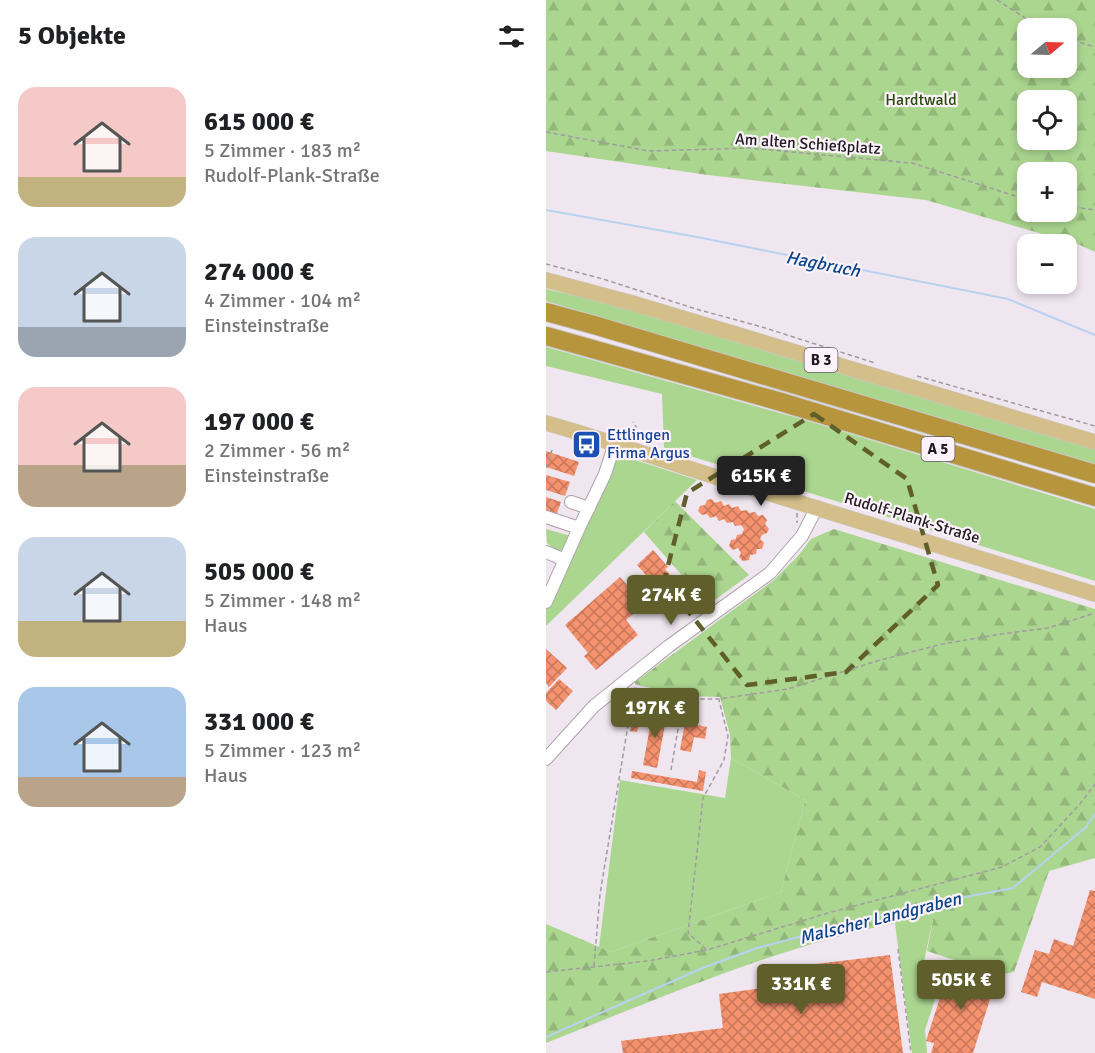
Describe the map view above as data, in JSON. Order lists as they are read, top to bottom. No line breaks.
{"streets":{"highway":["A 5"],"main road":["B 3","Rudolf-Plank-Straße"],"path":["Am alten Schießplatz"]},"water":["Hagbruch","Malscher Landgraben"],"parks":["Hardtwald"],"places":{"bus stop":["Ettlingen Firma Argus"]},"north":"right","page":{"heading":"5 Objekte","map_buttons":["+","−"],"list":[{"name":"615 000 €","note":"5 Zimmer · 183 m² · Rudolf-Plank-Straße"},{"name":"274 000 €","note":"4 Zimmer · 104 m² · Einsteinstraße"},{"name":"197 000 €","note":"2 Zimmer · 56 m² · Einsteinstraße"},{"name":"505 000 €","note":"5 Zimmer · 148 m² · Haus"},{"name":"331 000 €","note":"5 Zimmer · 123 m² · Haus"}],"price":["615K €","274K €","197K €","505K €","331K €"]}}
